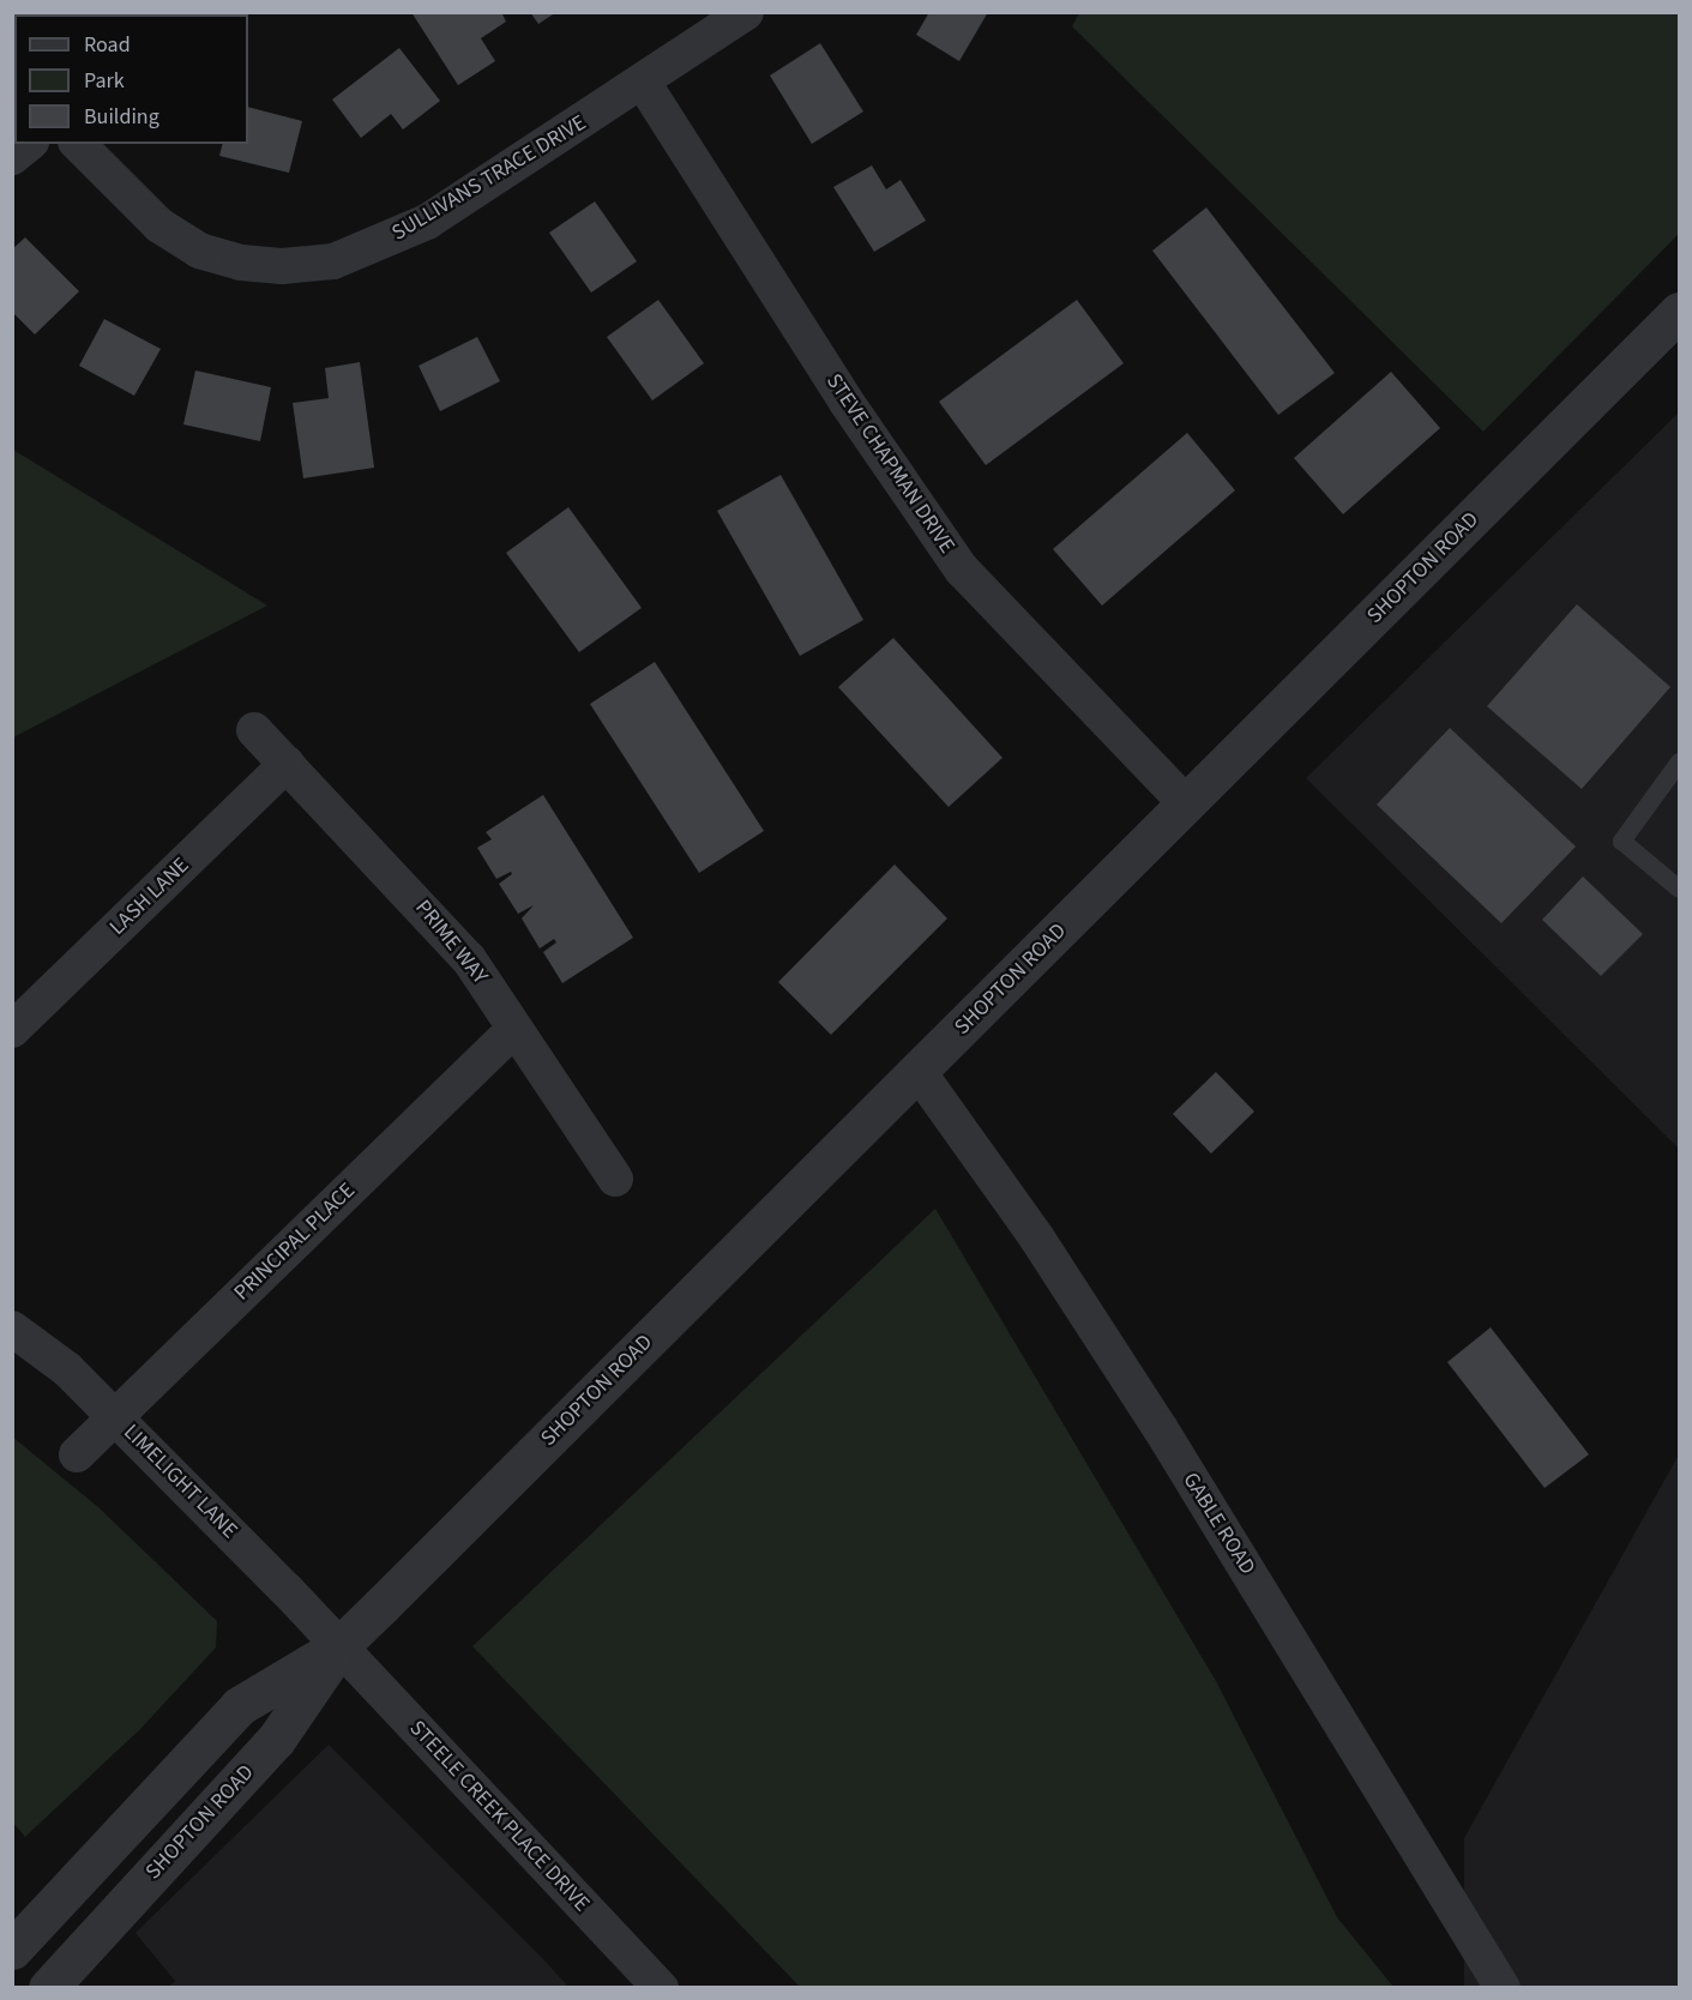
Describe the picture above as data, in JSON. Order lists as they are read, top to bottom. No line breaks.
{"streets":{"street":["SULLIVANS TRACE DRIVE","STEVE CHAPMAN DRIVE","SHOPTON ROAD","LASH LANE","PRIME WAY","PRINCIPAL PLACE","LIMELIGHT LANE","GABLE ROAD","STEELE CREEK PLACE DRIVE"]},"crossings":[["SULLIVANS TRACE DRIVE","STEVE CHAPMAN DRIVE"],["STEVE CHAPMAN DRIVE","SHOPTON ROAD"],["SHOPTON ROAD","LIMELIGHT LANE"],["SHOPTON ROAD","GABLE ROAD"],["SHOPTON ROAD","STEELE CREEK PLACE DRIVE"],["LASH LANE","PRIME WAY"],["PRIME WAY","PRINCIPAL PLACE"],["PRINCIPAL PLACE","LIMELIGHT LANE"],["LIMELIGHT LANE","STEELE CREEK PLACE DRIVE"]],"legend":["Road","Park","Building"]}
